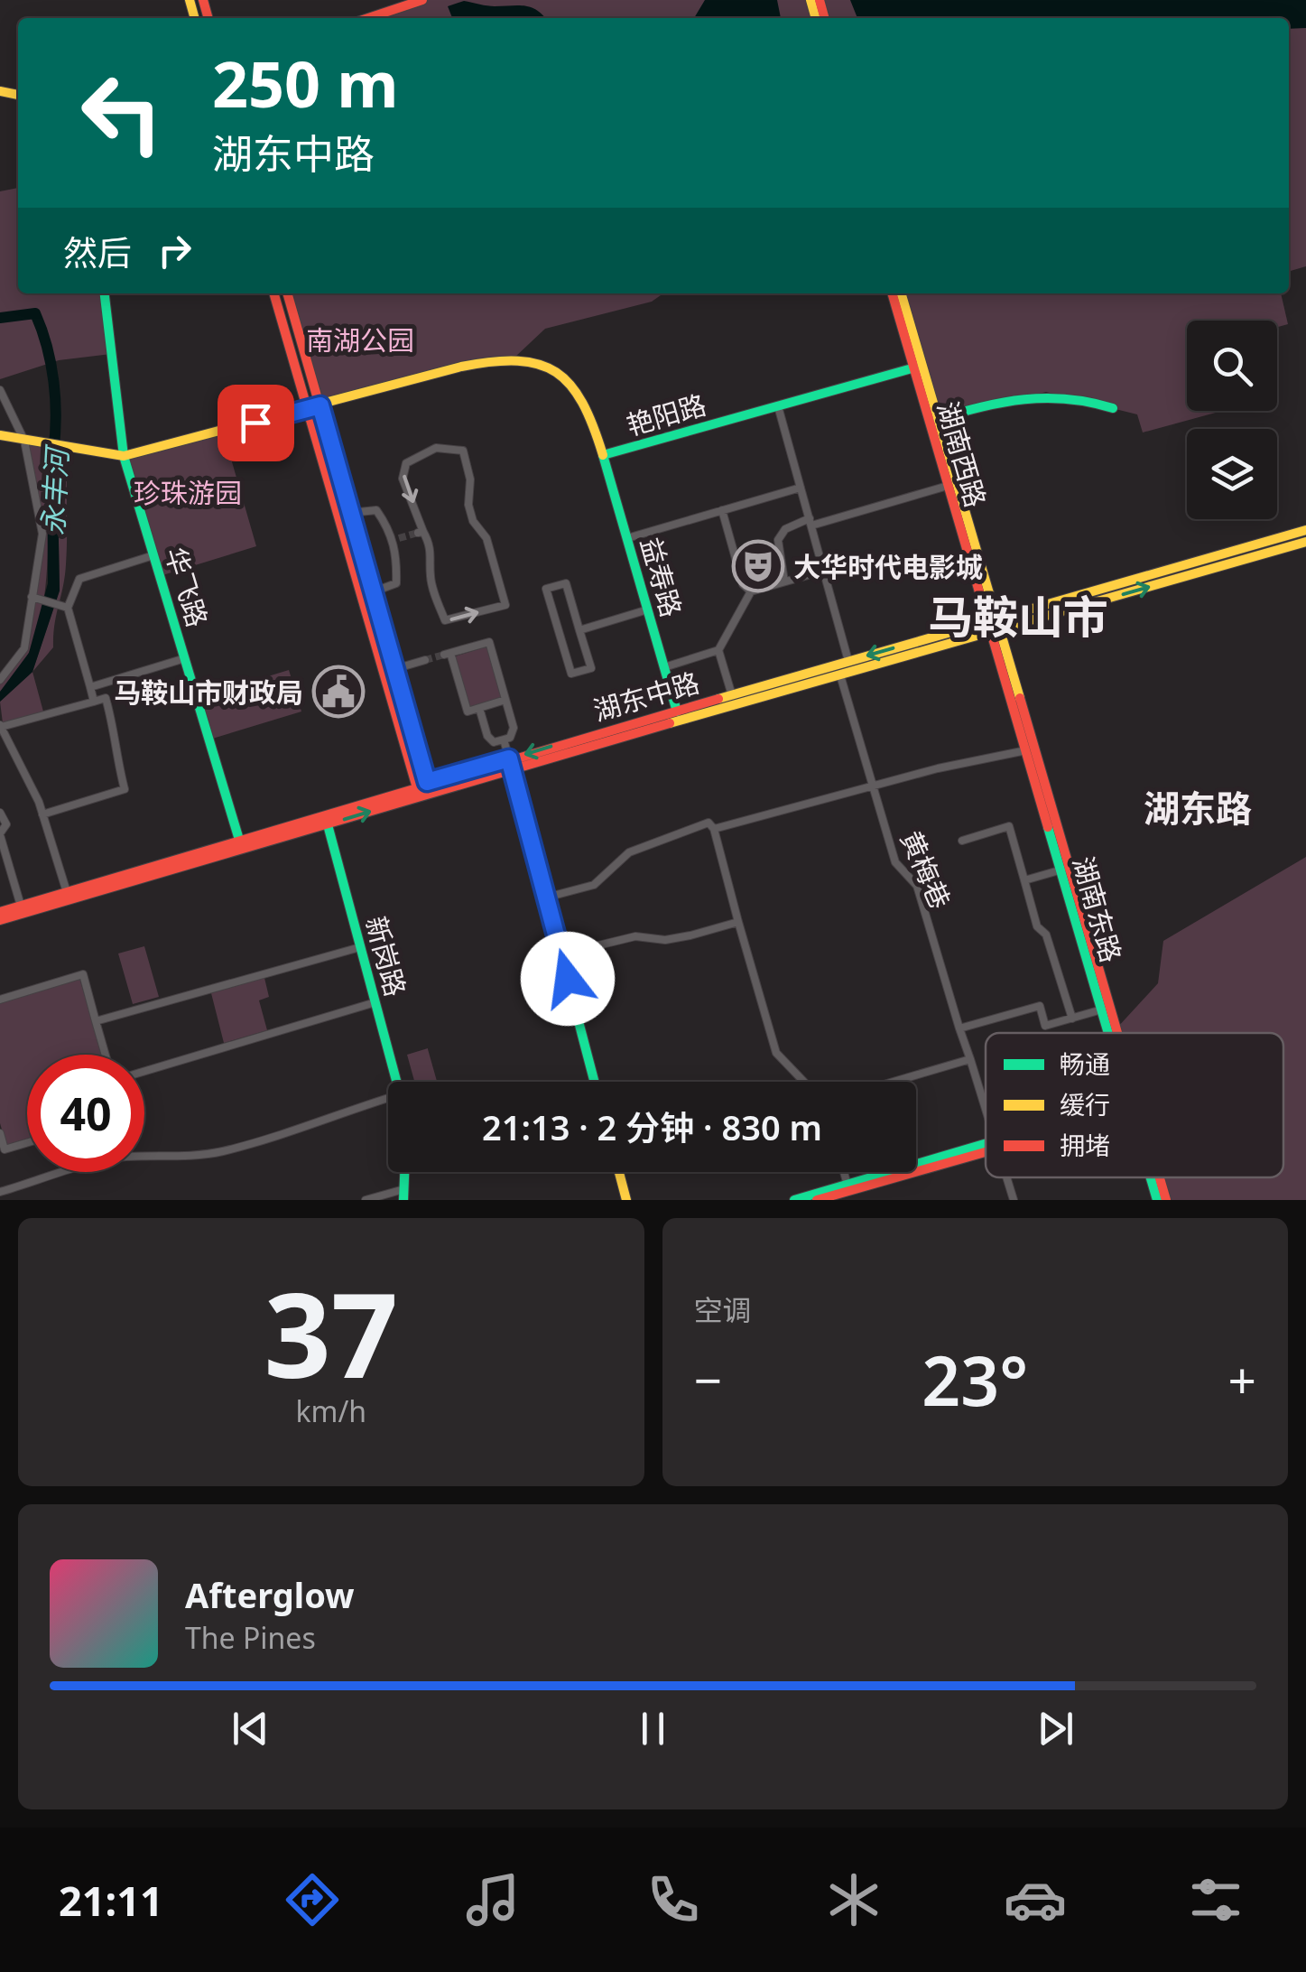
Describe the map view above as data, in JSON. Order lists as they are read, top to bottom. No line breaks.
{"streets":{"main road":["艳阳路","湖南西路","益寿路","华飞路","湖东中路","湖南东路","新岗路"],"street":["黄梅巷"]},"crossings":[["艳阳路","湖南西路"],["艳阳路","益寿路"],["艳阳路","华飞路"],["湖南西路","湖东中路"],["益寿路","湖东中路"],["华飞路","湖东中路"],["湖东中路","黄梅巷"],["湖东中路","湖南东路"],["湖东中路","新岗路"]],"districts":["马鞍山市","湖东路"],"water":["永丰河"],"parks":["南湖公园","珍珠游园"],"places":{"theatre":["大华时代电影城"],"public building":["马鞍山市财政局"]},"legend":["畅通","缓行","拥堵"],"page":{"turn":["250 m","湖东中路"],"then":"然后","limit":"40","trip":"21:13 · 2 分钟 · 830 m","tile":[["37","km/h"],"空调"],"heat":["−","23°","+"],"song":["Afterglow","The Pines"],"tabs":"21:11"}}
